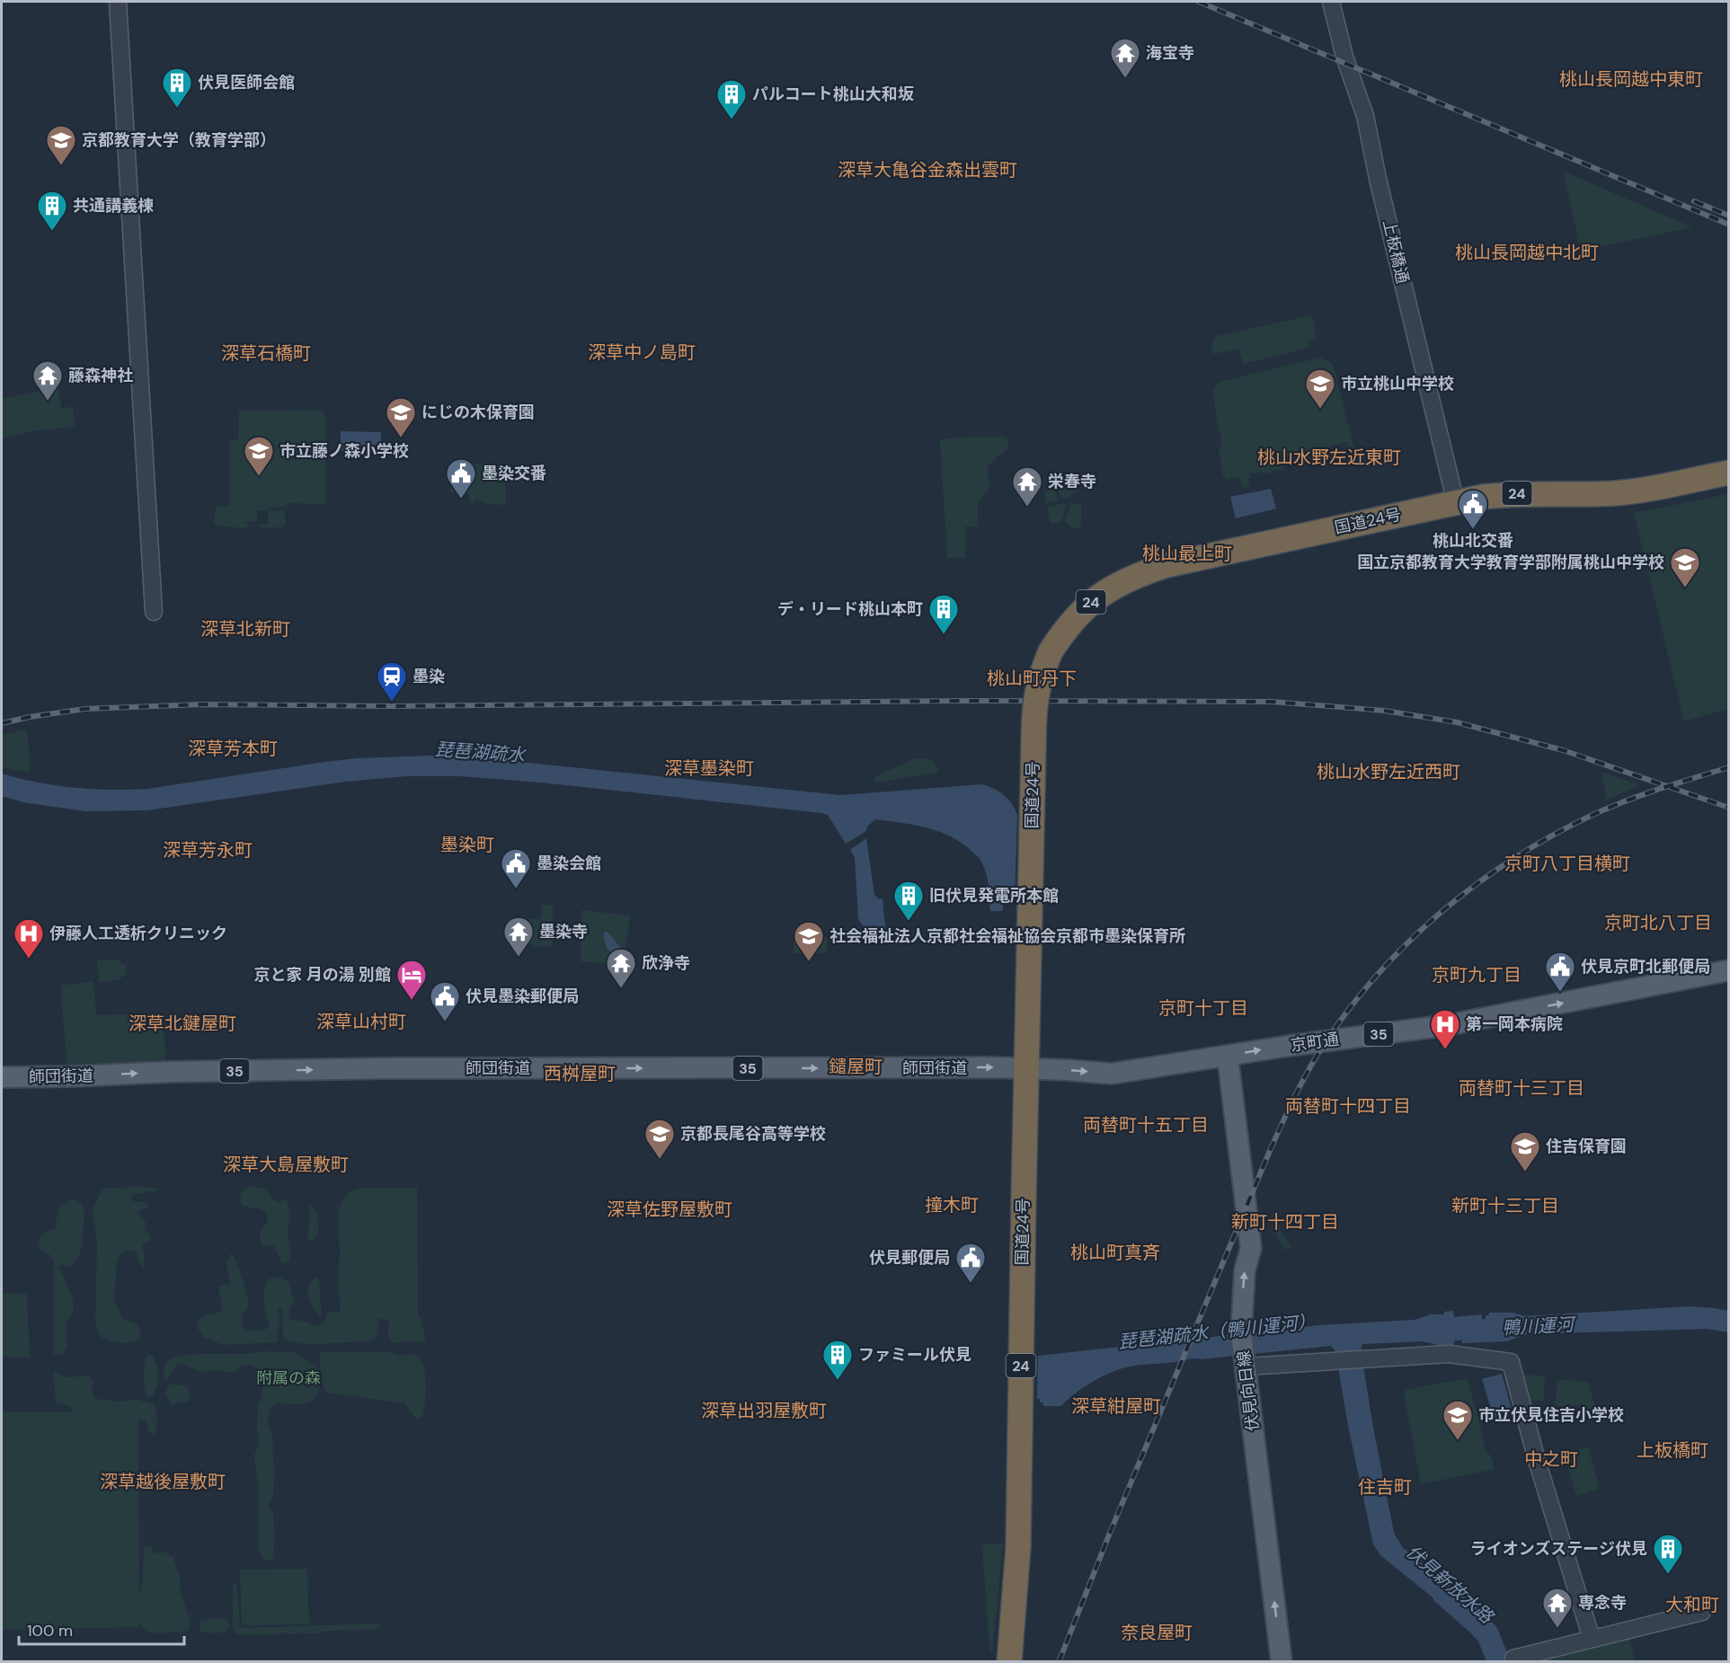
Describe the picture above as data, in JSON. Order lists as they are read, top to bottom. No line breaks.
{"streets":{"highway":["24","国道24号"],"main road":["35","京町通","師団街道","伏見向日線"],"street":["上板橋通"]},"crossings":[["上板橋通","国道24号"],["国道24号","京町通"],["国道24号","師団街道"],["京町通","師団街道"],["京町通","伏見向日線"]],"one_way":["京町通","師団街道","伏見向日線"],"districts":["桃山長岡越中東町","深草大亀谷金森出雲町","桃山長岡越中北町","深草中ノ島町","深草石橋町","桃山水野左近東町","桃山最上町","深草北新町","桃山町丹下","深草芳本町","深草墨染町","桃山水野左近西町","墨染町","深草芳永町","京町八丁目横町","京町北八丁目","京町九丁目","京町十丁目","深草山村町","深草北鍵屋町","鑓屋町","西桝屋町","両替町十三丁目","両替町十四丁目","両替町十五丁目","深草大島屋敷町","撞木町","新町十三丁目","深草佐野屋敷町","新町十四丁目","桃山町真斉","深草紺屋町","深草出羽屋敷町","上板橋町","中之町","深草越後屋敷町","住吉町","大和町","奈良屋町"],"water":["琵琶湖疏水","鴨川運河","琵琶湖疏水（鴨川運河）","伏見新放水路"],"parks":["附属の森"],"places":{"temple":["海宝寺","藤森神社","栄春寺","墨染寺","欣浄寺","専念寺"],"building":["伏見医師会館","パルコート桃山大和坂","共通講義棟","デ・リード桃山本町","旧伏見発電所本館","ファミール伏見","ライオンズステージ伏見"],"school or university":["京都教育大学（教育学部）","市立桃山中学校","にじの木保育園","市立藤ノ森小学校","国立京都教育大学教育学部附属桃山中学校","社会福祉法人京都社会福祉協会京都市墨染保育所","京都長尾谷高等学校","住吉保育園","市立伏見住吉小学校"],"public building":["墨染交番","桃山北交番","墨染会館","伏見京町北郵便局","伏見墨染郵便局","伏見郵便局"],"station":["墨染"],"hospital":["伊藤人工透析クリニック","第一岡本病院"],"hotel":["京と家 月の湯 別館"]},"scale_bar":"100 m"}
